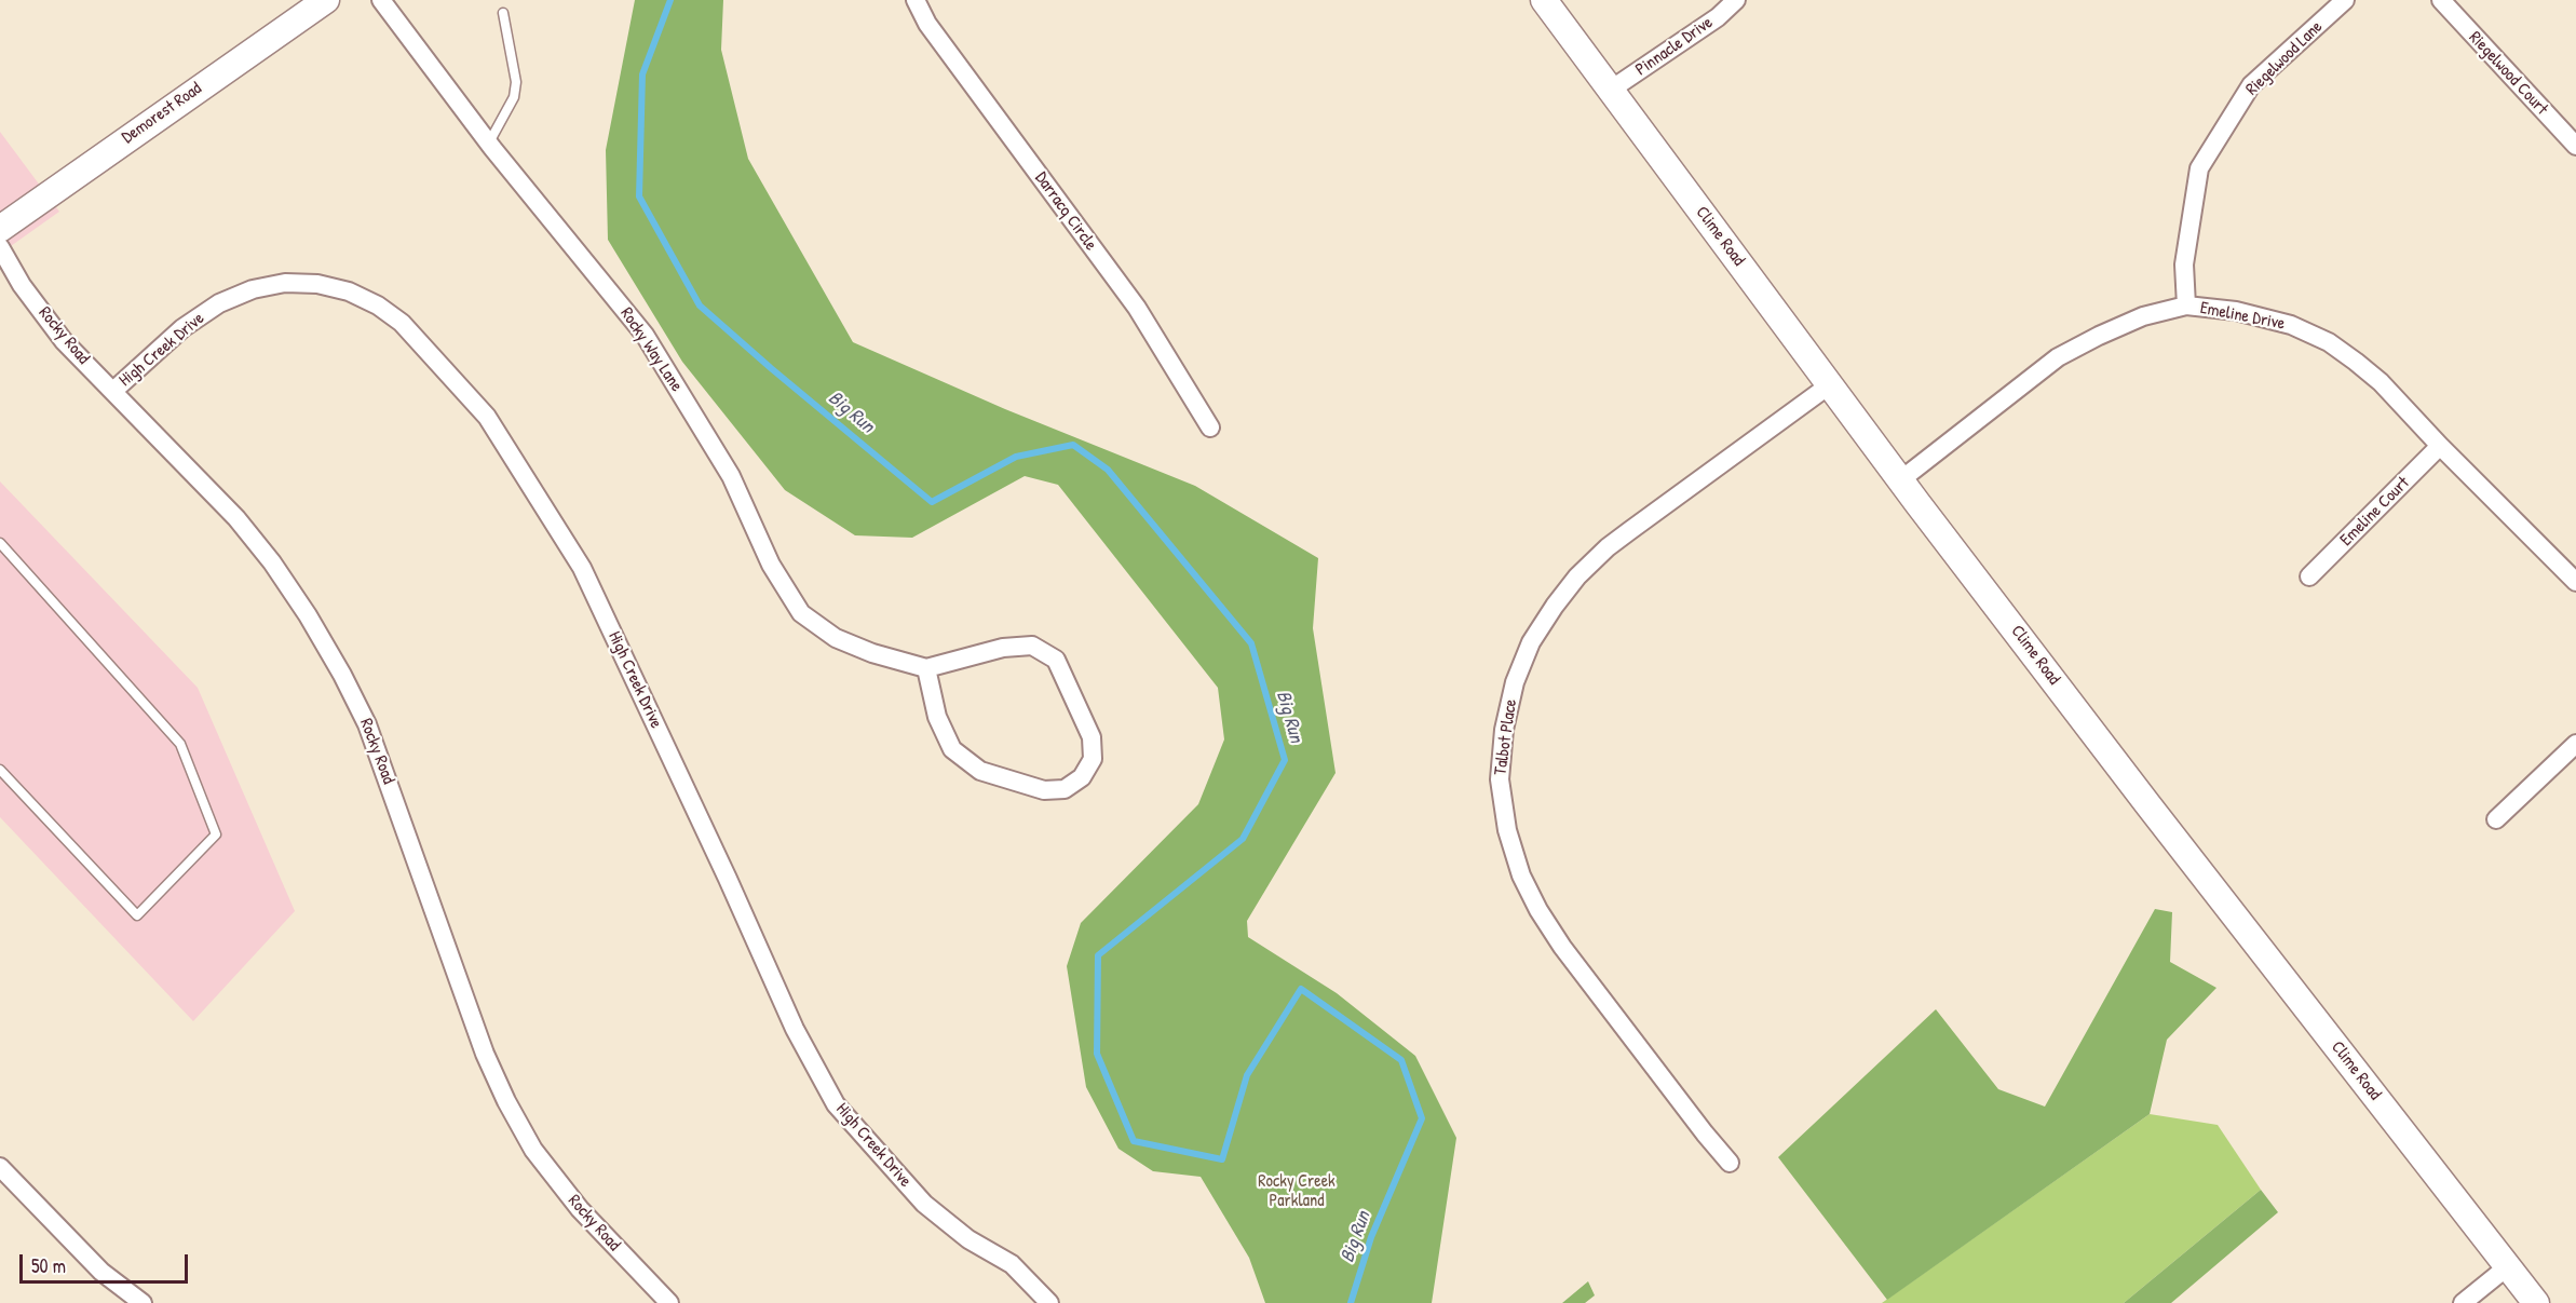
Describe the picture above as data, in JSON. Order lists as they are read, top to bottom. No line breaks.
{"streets":{"main road":["Demorest Road","Clime Road"],"street":["Pinnacle Drive","Riegelwood Lane","Riegelwood Court","Darracq Circle","Emeline Drive","Rocky Road","High Creek Drive","Rocky Way Lane","Emeline Court","Talbot Place"]},"crossings":[["Pinnacle Drive","Clime Road"],["Riegelwood Lane","Emeline Drive"],["Demorest Road","Rocky Road"],["Clime Road","Emeline Drive"],["Clime Road","Talbot Place"],["Emeline Drive","Emeline Court"],["Rocky Road","High Creek Drive"]],"water":["Big Run"],"parks":["Rocky Creek Parkland"],"scale_bar":"50 m"}
